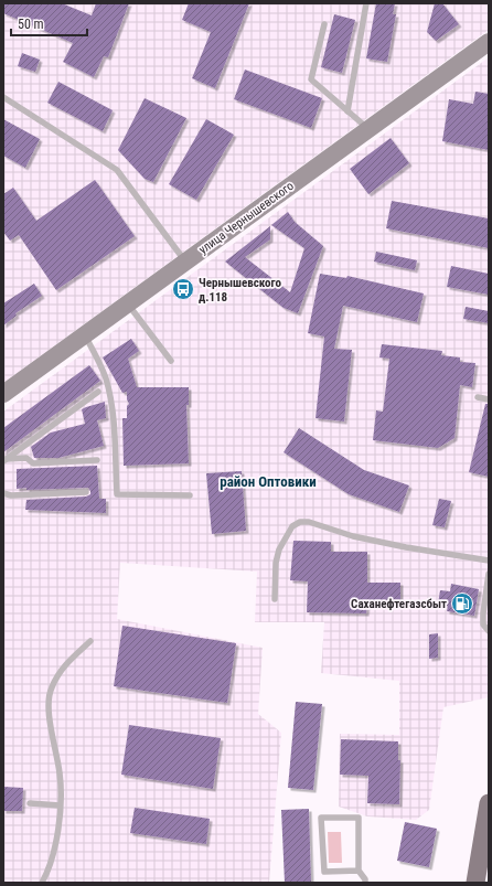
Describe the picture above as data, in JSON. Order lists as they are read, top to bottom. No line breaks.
{"streets":{"main road":["улица Чернышевского"]},"districts":["район Оптовики"],"places":{"bus stop":["Чернышевского д.118"],"fuel station":["Саханефтегазсбыт"]},"scale_bar":"50 m"}
